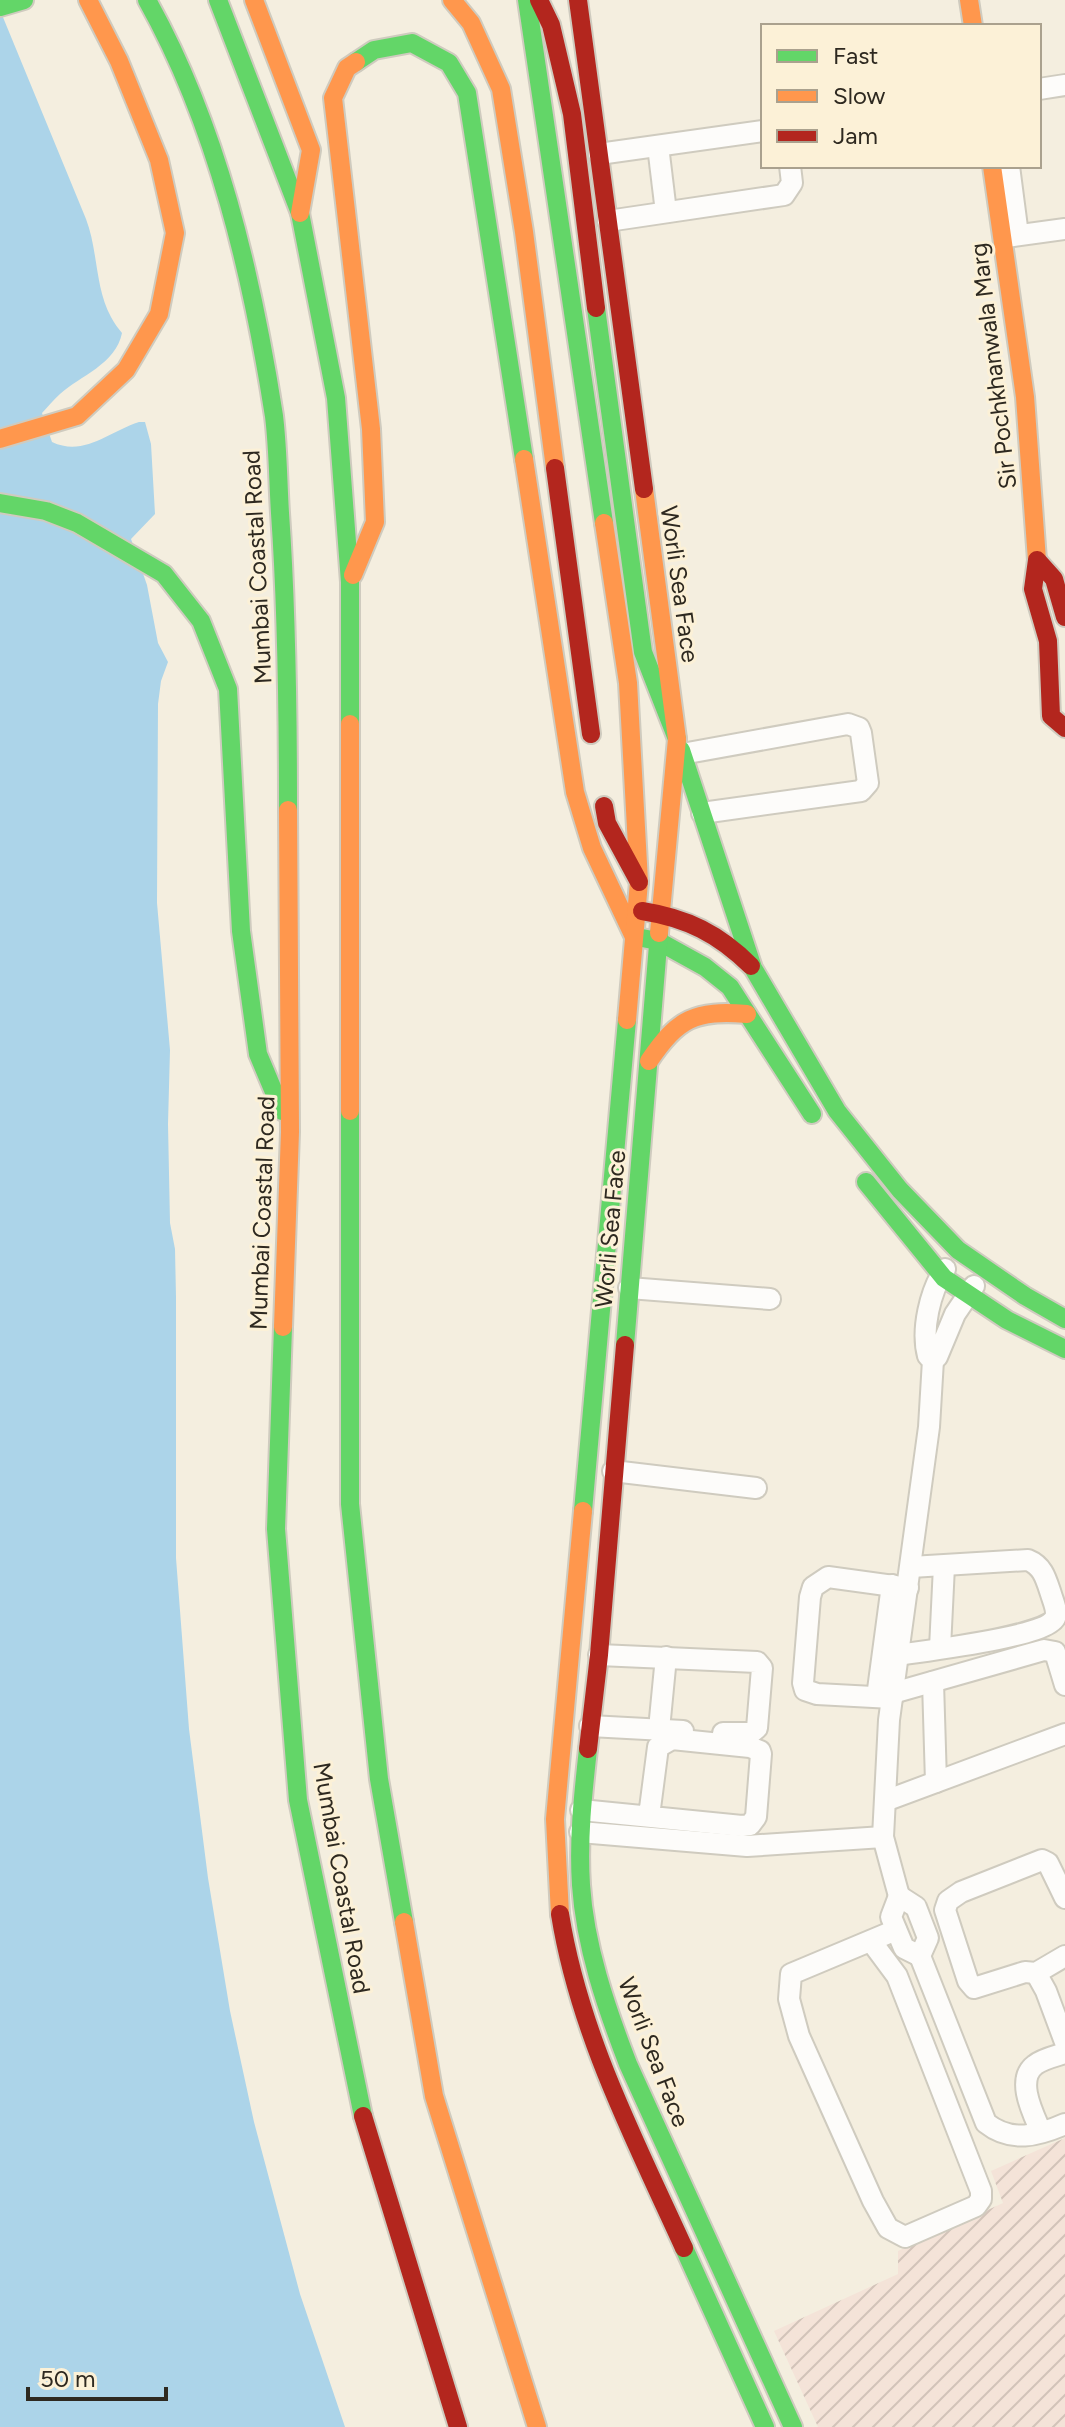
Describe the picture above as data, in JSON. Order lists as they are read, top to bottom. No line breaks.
{"streets":{"main road":["Sir Pochkhanwala Marg","Mumbai Coastal Road","Worli Sea Face"]},"legend":["Fast","Slow","Jam"],"scale_bar":"50 m"}
